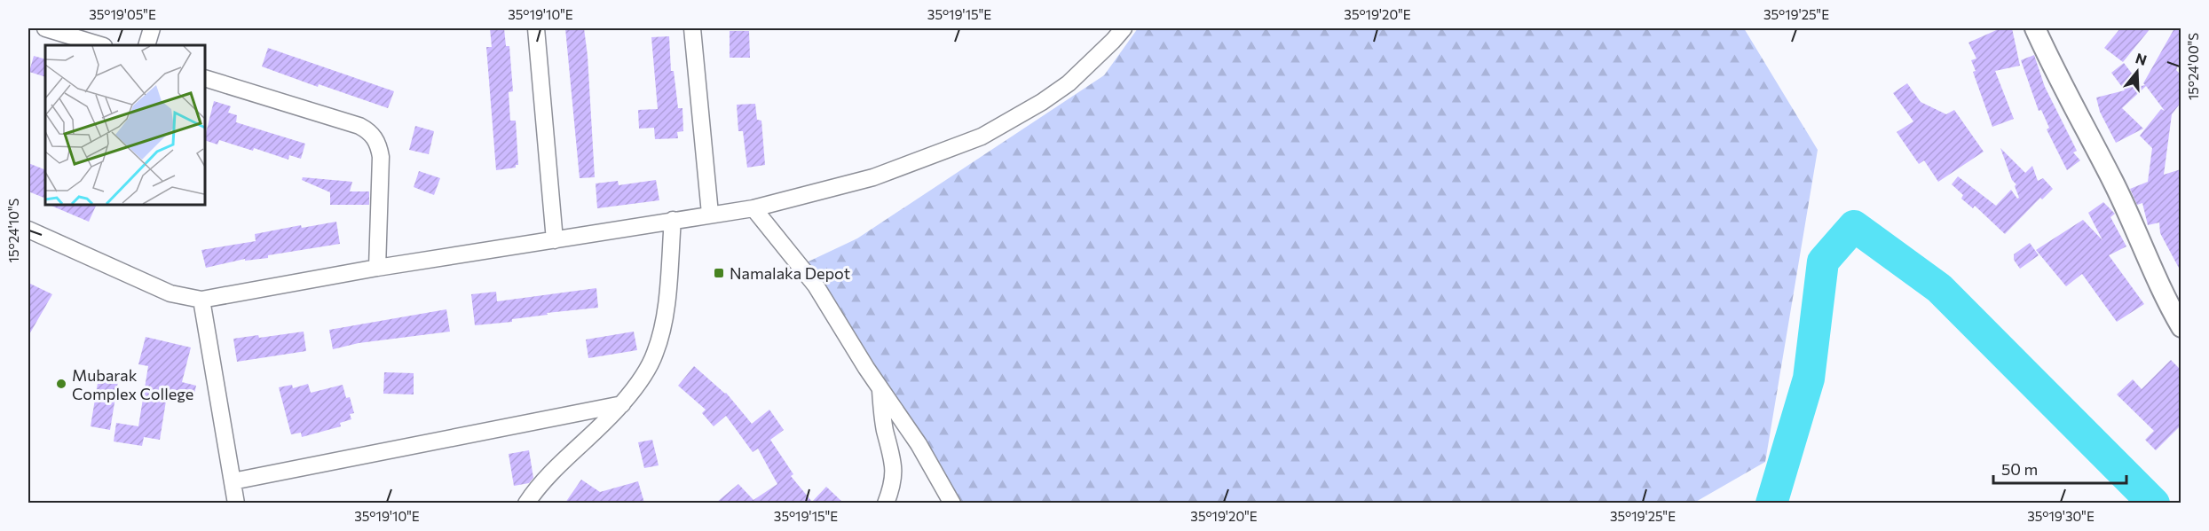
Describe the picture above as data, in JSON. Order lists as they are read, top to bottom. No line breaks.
{"places":{"transit":["Namalaka Depot"],"other":["Mubarak Complex College"]},"scale_bar":"50 m","north":"top","coordinates":["35°19'05\"E","35°19'10\"E","35°19'15\"E","35°19'20\"E","35°19'25\"E","15°24'00\"S","15°24'10\"S","35°19'30\"E"]}
